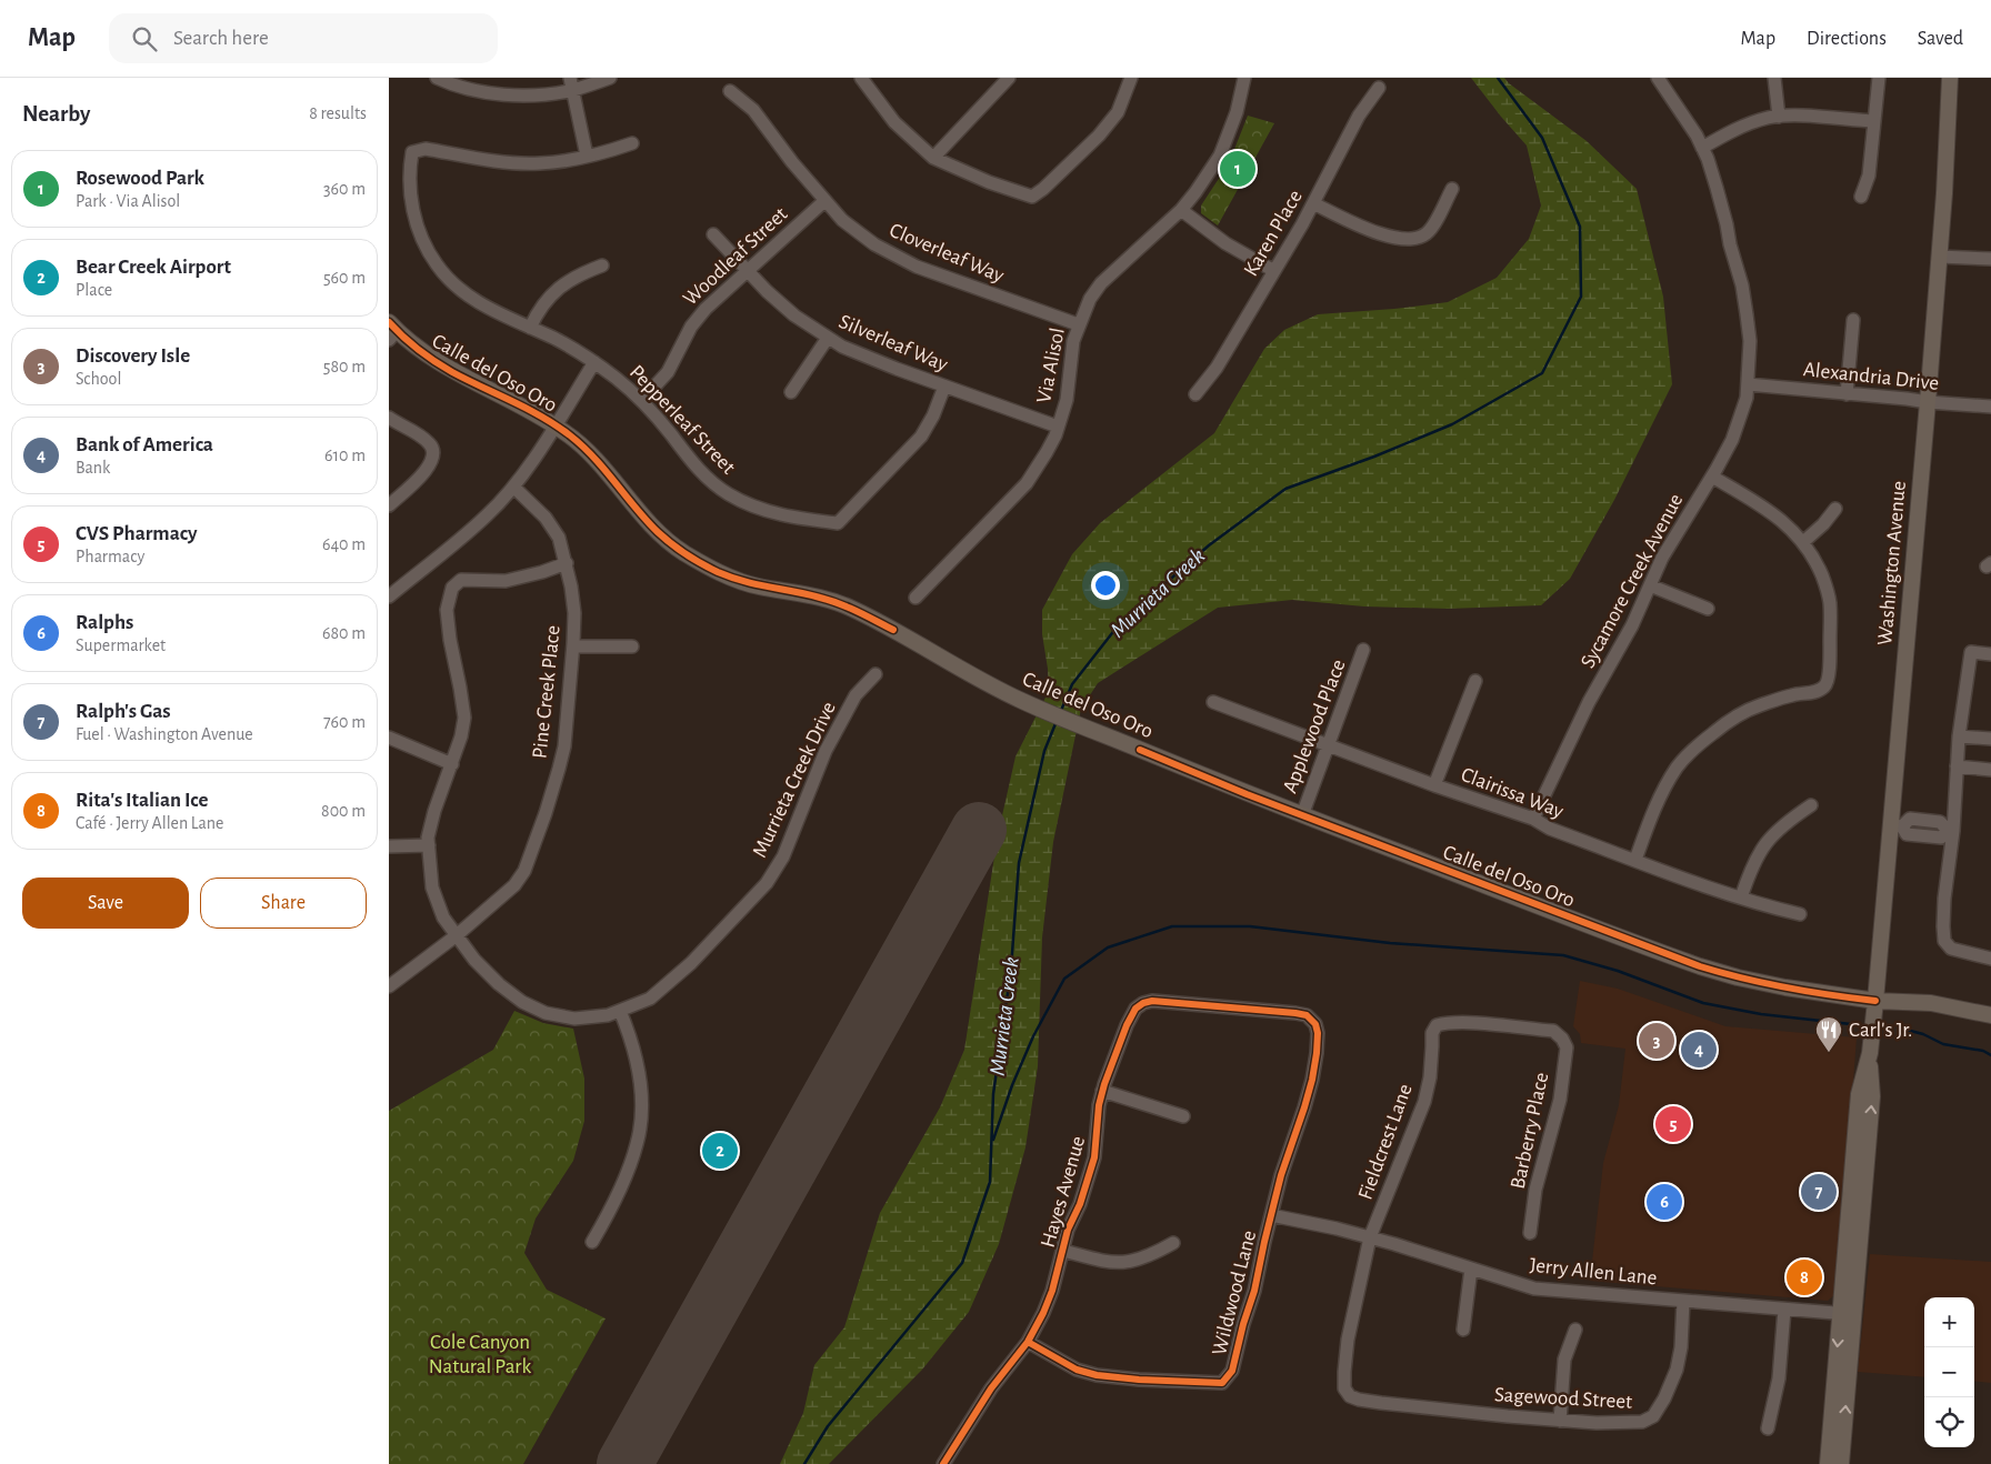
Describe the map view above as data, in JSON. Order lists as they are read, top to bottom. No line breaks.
{"streets":{"main road":["Calle del Oso Oro","Washington Avenue"],"street":["Karen Place","Cloverleaf Way","Woodleaf Street","Silverleaf Way","Via Alisol","Alexandria Drive","Pepperleaf Street","Sycamore Creek Avenue","Pine Creek Place","Applewood Place","Murrieta Creek Drive","Clairissa Way","Barberry Place","Fieldcrest Lane","Hayes Avenue","Jerry Allen Lane","Wildwood Lane","Sagewood Street"]},"crossings":[["Cloverleaf Way","Woodleaf Street"],["Cloverleaf Way","Via Alisol"],["Woodleaf Street","Silverleaf Way"],["Woodleaf Street","Pepperleaf Street"],["Silverleaf Way","Via Alisol"],["Silverleaf Way","Pepperleaf Street"],["Calle del Oso Oro","Washington Avenue"],["Calle del Oso Oro","Applewood Place"],["Alexandria Drive","Washington Avenue"],["Alexandria Drive","Sycamore Creek Avenue"],["Washington Avenue","Jerry Allen Lane"],["Sycamore Creek Avenue","Clairissa Way"],["Pine Creek Place","Murrieta Creek Drive"],["Applewood Place","Clairissa Way"],["Barberry Place","Fieldcrest Lane"],["Fieldcrest Lane","Jerry Allen Lane"],["Fieldcrest Lane","Sagewood Street"],["Hayes Avenue","Wildwood Lane"],["Jerry Allen Lane","Wildwood Lane"],["Jerry Allen Lane","Sagewood Street"]],"water":["Murrieta Creek"],"parks":["Cole Canyon Natural Park"],"places":{"restaurant":["Carl's Jr."]},"page":{"header":"Map","search":"Search here","nav":["Map","Directions","Saved"],"heading":["Nearby","8 results"],"pins":["1","3","4","5","2","7","6","8"],"list":[{"mark":"1","name":"Rosewood Park","note":"Park · Via Alisol","value":"360 m"},{"mark":"2","name":"Bear Creek Airport","note":"Place","value":"560 m"},{"mark":"3","name":"Discovery Isle","note":"School","value":"580 m"},{"mark":"4","name":"Bank of America","note":"Bank","value":"610 m"},{"mark":"5","name":"CVS Pharmacy","note":"Pharmacy","value":"640 m"},{"mark":"6","name":"Ralphs","note":"Supermarket","value":"680 m"},{"mark":"7","name":"Ralph's Gas","note":"Fuel · Washington Avenue","value":"760 m"},{"mark":"8","name":"Rita's Italian Ice","note":"Café · Jerry Allen Lane","value":"800 m"}],"buttons":["Save","Share"],"map_buttons":["+","−"]}}
